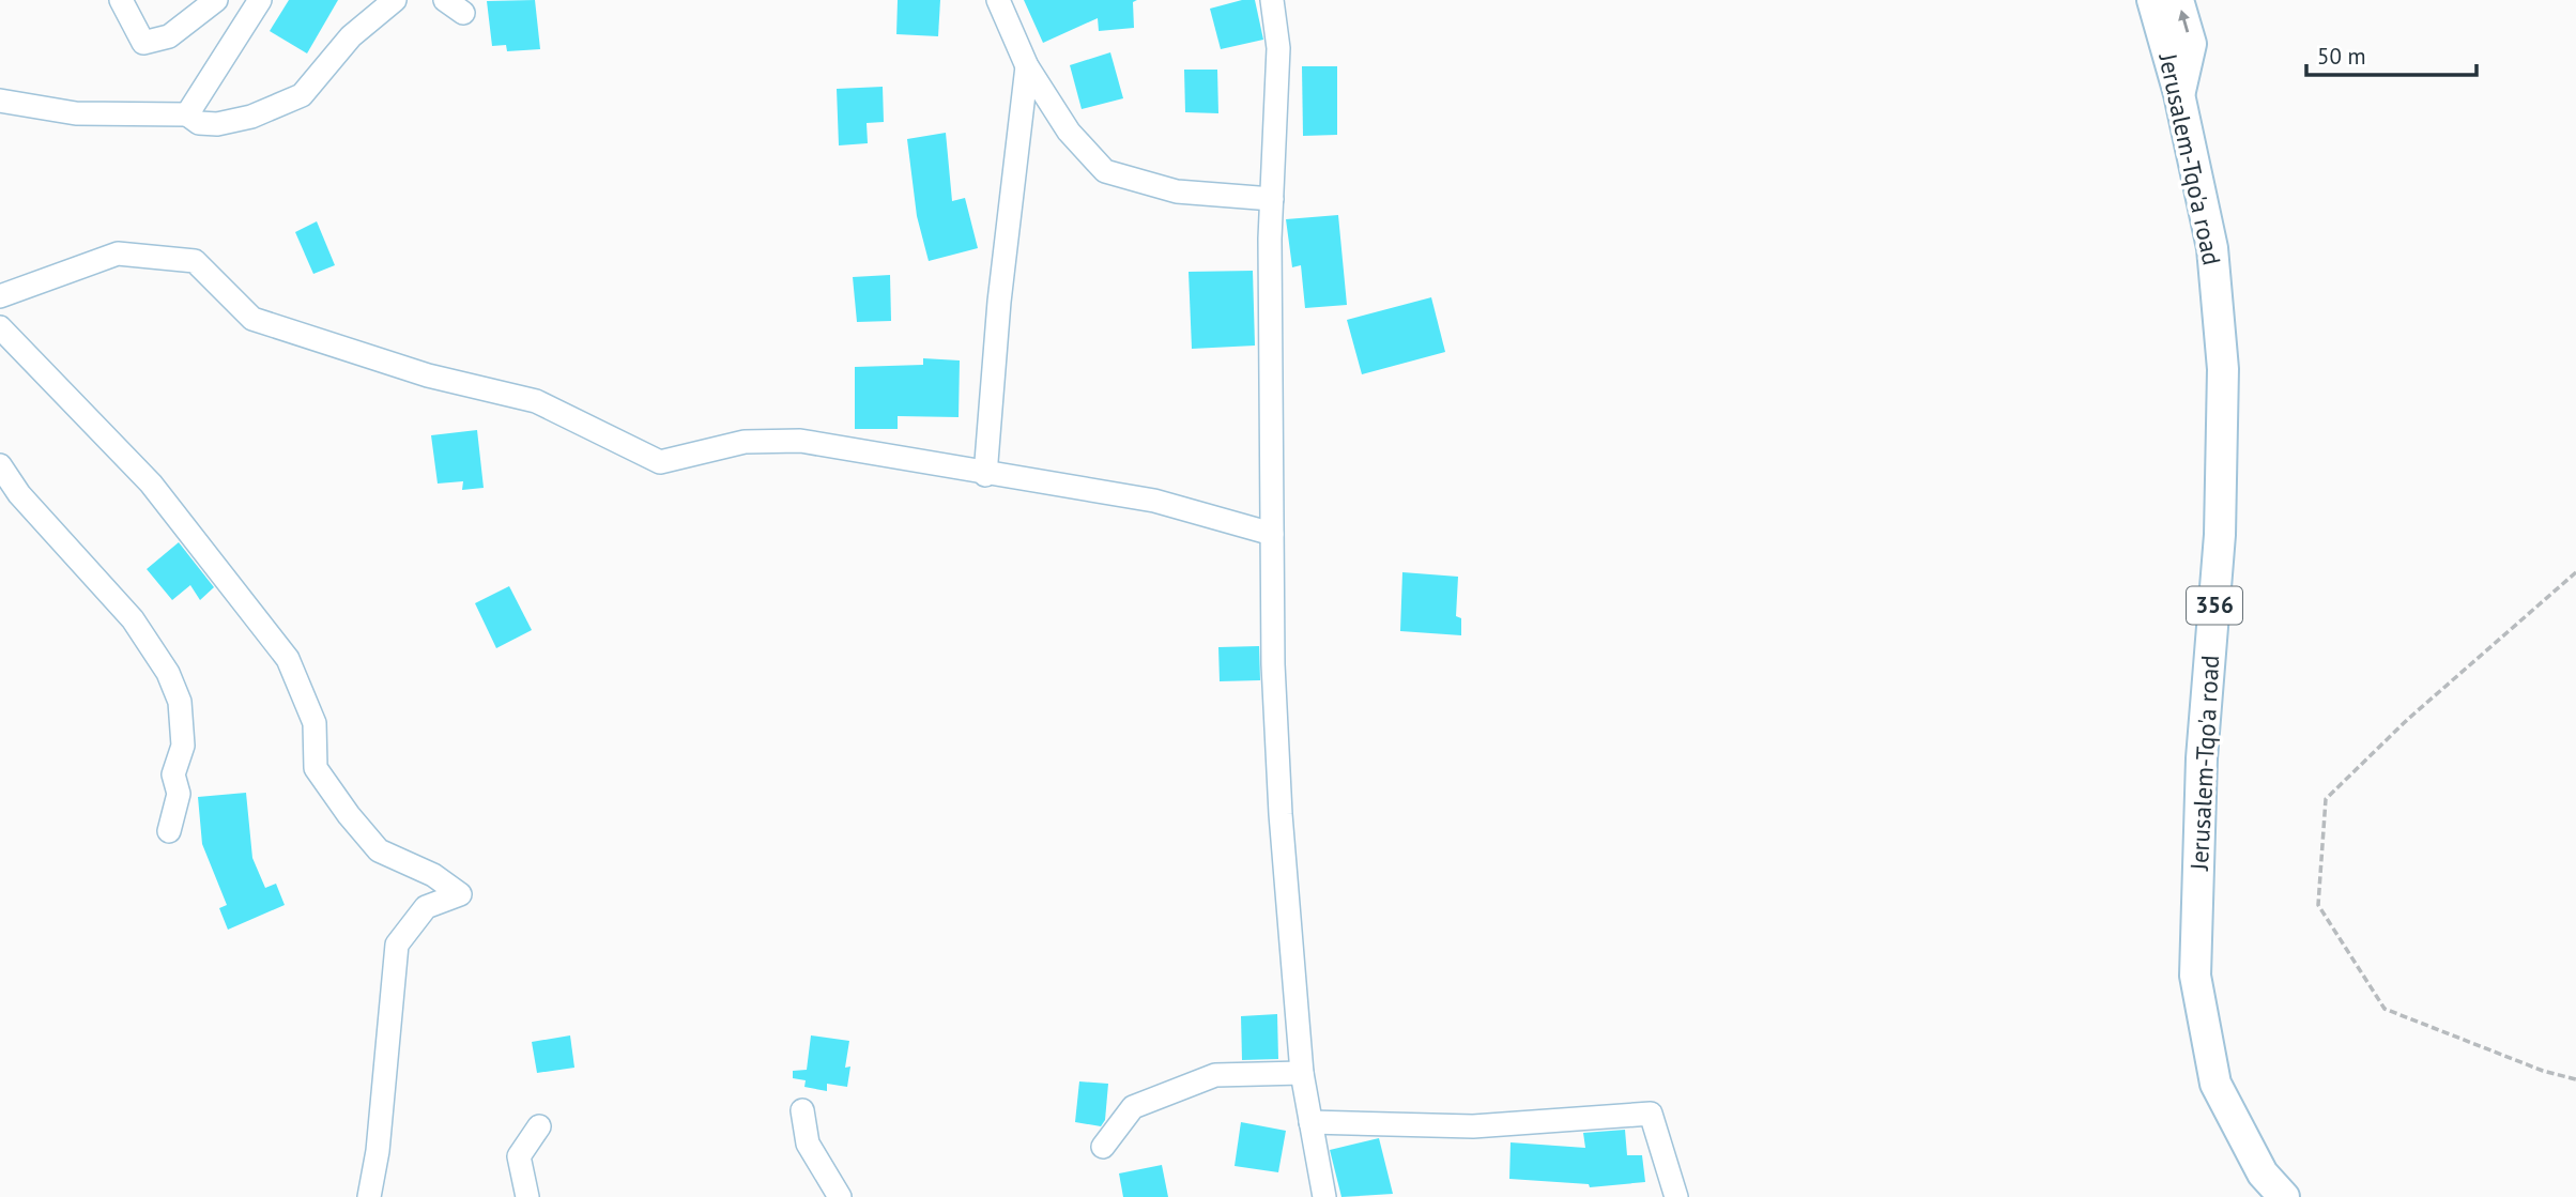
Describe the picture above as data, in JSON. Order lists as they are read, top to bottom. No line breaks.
{"streets":{"main road":["Jerusalem-Tqo'a road","356"]},"scale_bar":"50 m"}
